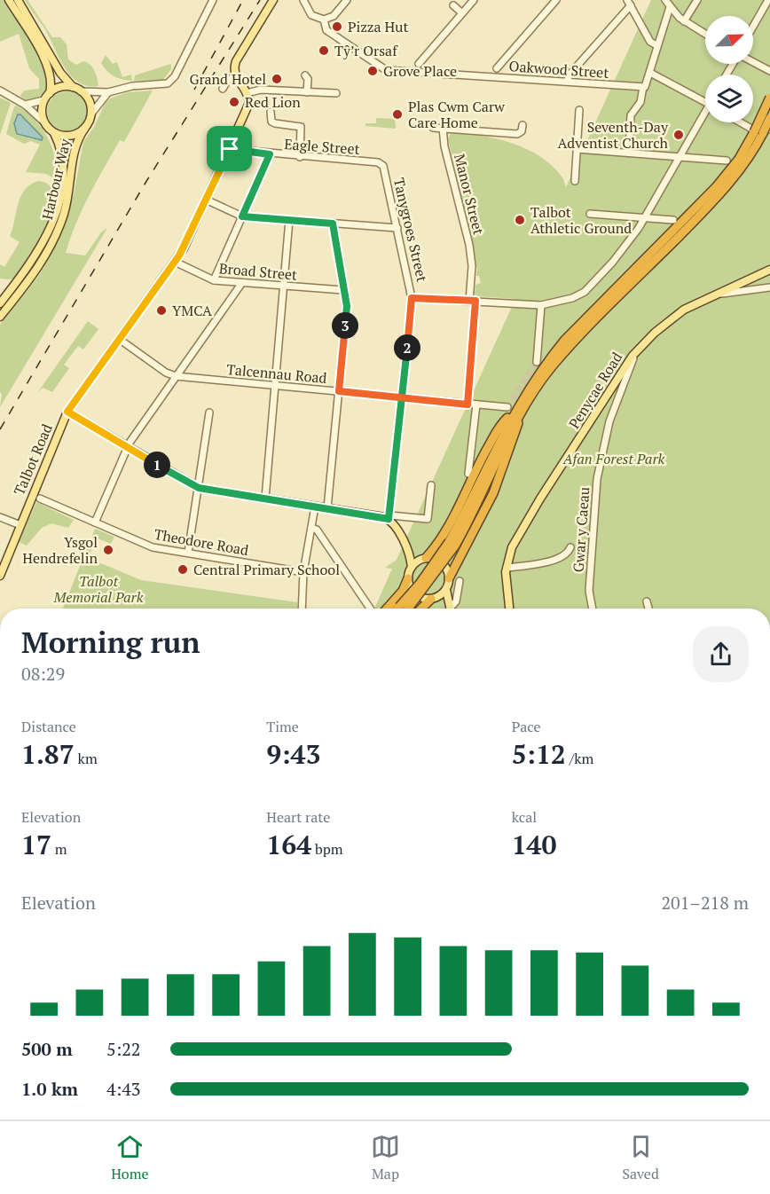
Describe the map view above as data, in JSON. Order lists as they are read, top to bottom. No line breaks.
{"streets":{"main road":["Harbour Way","Penycae Road","Talbot Road"],"street":["Oakwood Street","Eagle Street","Manor Street","Tanygroes Street","Broad Street","Talcennau Road","Gwar y Caeau","Theodore Road"]},"crossings":[["Eagle Street","Tanygroes Street"],["Eagle Street","Talbot Road"],["Manor Street","Talcennau Road"],["Tanygroes Street","Talcennau Road"],["Broad Street","Talbot Road"],["Talcennau Road","Talbot Road"],["Penycae Road","Gwar y Caeau"]],"parks":["Afan Forest Park","Talbot Memorial Park"],"places":["Pizza Hut","Tŷ’r Orsaf","Grove Place","Grand Hotel","Red Lion","Plas Cwm Carw Care Home","Seventh-Day Adventist Church","Talbot Athletic Ground","YMCA","Ysgol Hendrefelin","Central Primary School"],"north":"top right","page":{"pins":["3","2","1"],"heading":["Morning run","08:29"],"stats":[["Distance","1.87 km"],["Time","9:43"],["Pace","5:12 /km"],["Elevation","17 m"],["Heart rate","164 bpm"],["kcal","140"]],"chart":["Elevation","201–218 m"],"list":[{"name":"500 m","note":"5:22"},{"name":"1.0 km","note":"4:43"}],"tabs":["Home","Map","Saved"]}}
